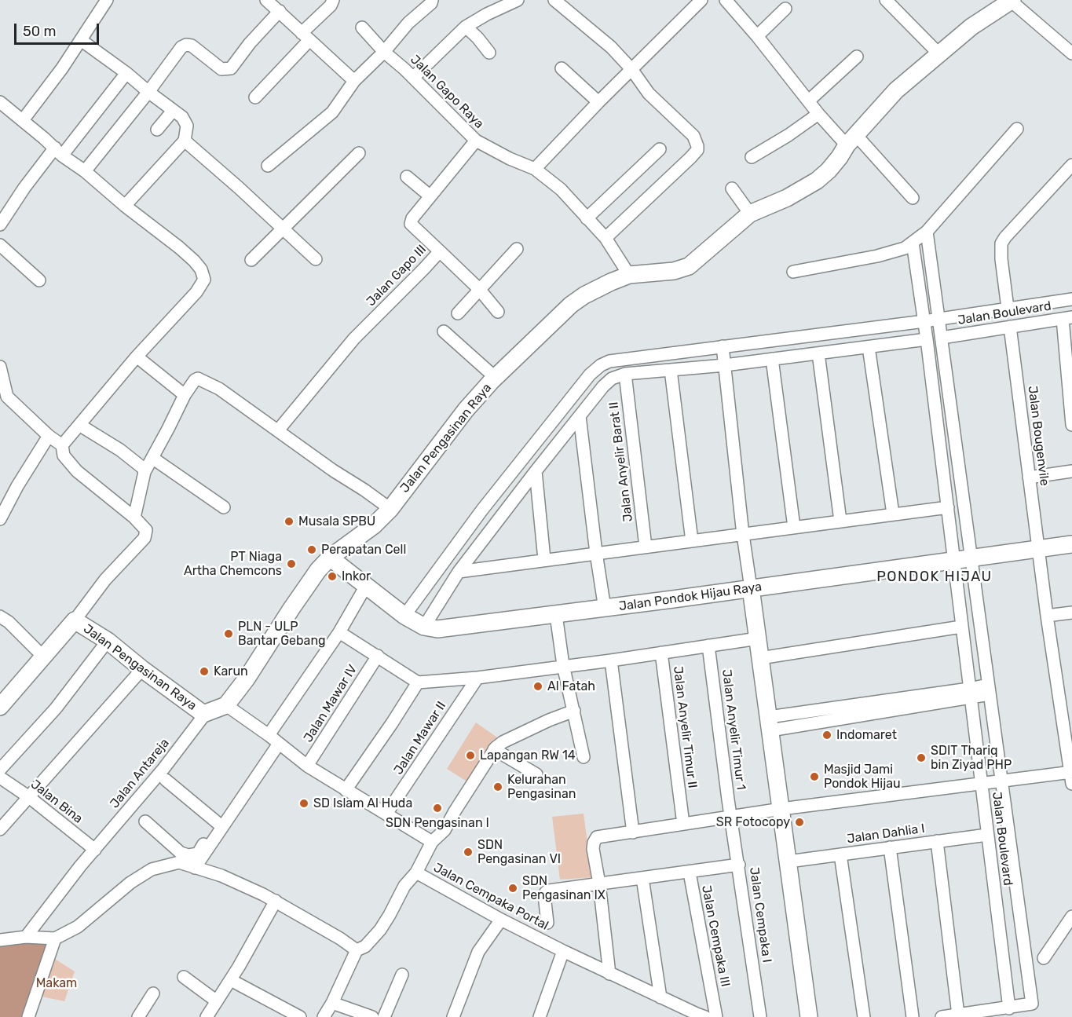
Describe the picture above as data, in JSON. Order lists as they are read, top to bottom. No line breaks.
{"streets":{"street":["Jalan Gapo Raya","Jalan Gapo III","Jalan Boulevard","Jalan Bougenvile","Jalan Pengasinan Raya","Jalan Anyelir Barat II","Jalan Pondok Hijau Raya","Jalan Mawar IV","Jalan Anyelir Timur II","Jalan Anyelir Timur 1","Jalan Mawar II","Jalan Antareja","Jalan Bina","Jalan Dahlia I","Jalan Cempaka Portal","Jalan Cempaka I","Jalan Cempaka III"]},"crossings":[["Jalan Gapo Raya","Jalan Gapo III"],["Jalan Gapo Raya","Jalan Pengasinan Raya"],["Jalan Boulevard","Jalan Bougenvile"],["Jalan Boulevard","Jalan Pondok Hijau Raya"],["Jalan Boulevard","Jalan Dahlia I"],["Jalan Bougenvile","Jalan Pondok Hijau Raya"],["Jalan Pengasinan Raya","Jalan Pondok Hijau Raya"],["Jalan Pengasinan Raya","Jalan Antareja"],["Jalan Pengasinan Raya","Jalan Cempaka Portal"],["Jalan Mawar IV","Jalan Cempaka Portal"],["Jalan Anyelir Timur 1","Jalan Cempaka I"],["Jalan Mawar II","Jalan Cempaka Portal"],["Jalan Antareja","Jalan Bina"]],"districts":["PONDOK HIJAU"],"parks":["Makam"],"places":["Musala SPBU","Perapatan Cell","PT Niaga Artha Chemcons","Inkor","PLN - ULP Bantar Gebang","Karun","Al Fatah","Indomaret","Lapangan RW 14","SDIT Thariq bin Ziyad PHP","Masjid Jami Pondok Hijau","Kelurahan Pengasinan","SD Islam Al Huda","SDN Pengasinan I","SR Fotocopy","SDN Pengasinan VI","SDN Pengasinan IX"],"scale_bar":"50 m"}
